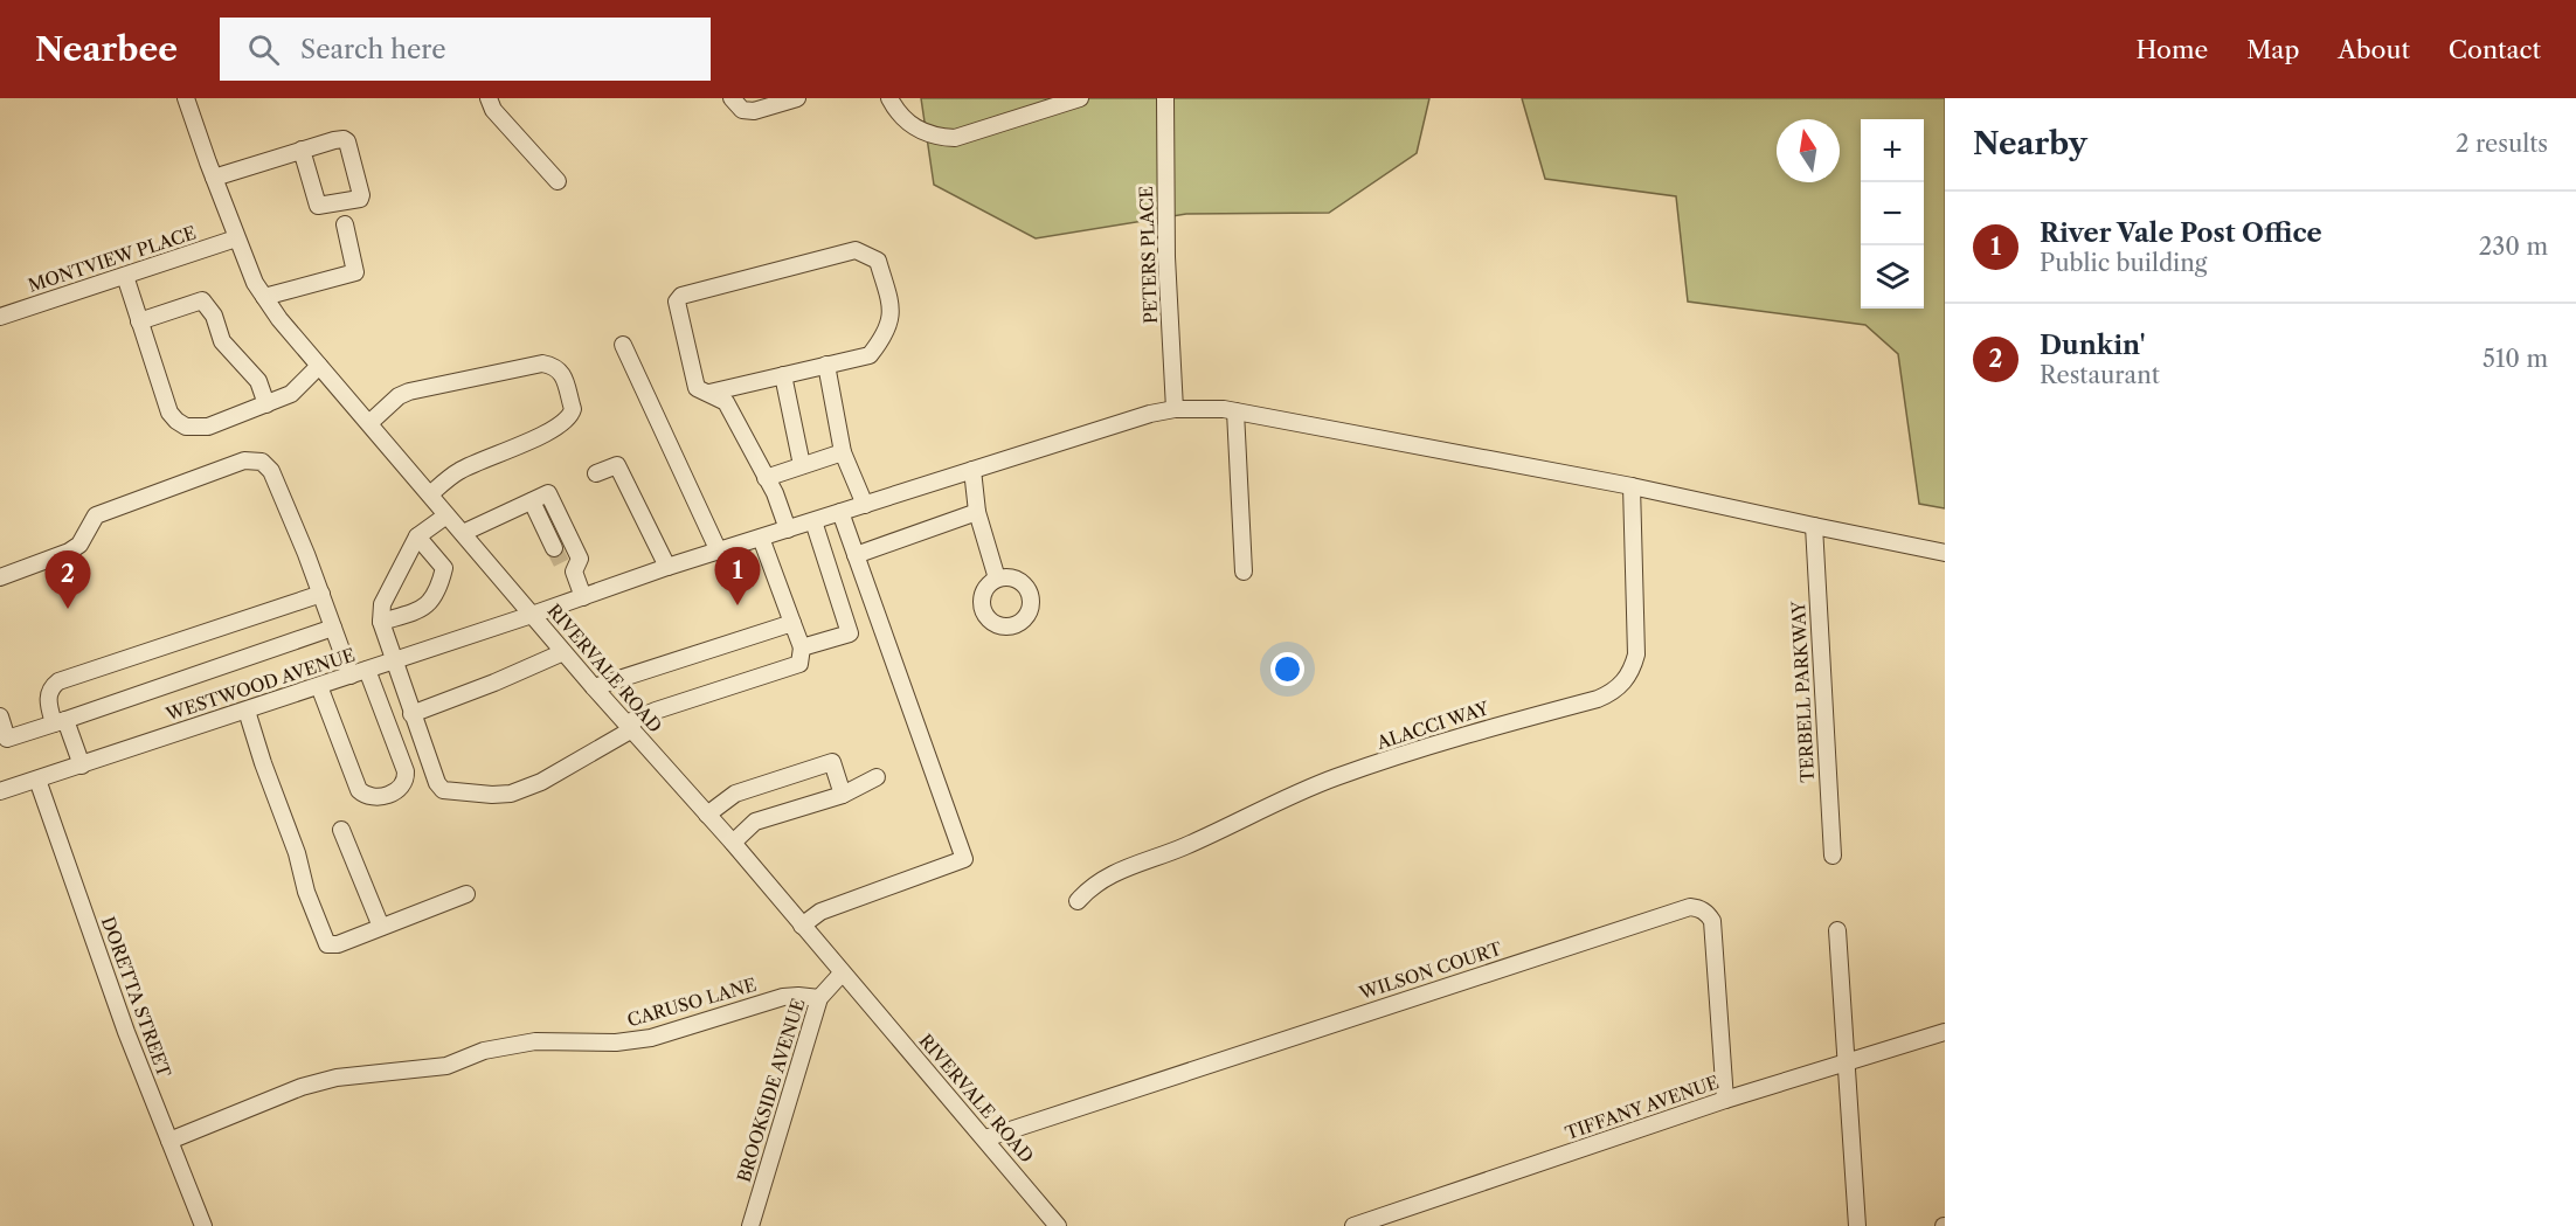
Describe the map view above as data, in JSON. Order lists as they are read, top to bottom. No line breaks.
{"streets":{"street":["PETERS PLACE","MONTVIEW PLACE","RIVERVALE ROAD","WESTWOOD AVENUE","TERBELL PARKWAY","ALACCI WAY","WILSON COURT","DORETTA STREET","CARUSO LANE","BROOKSIDE AVENUE","TIFFANY AVENUE"]},"crossings":[["PETERS PLACE","WESTWOOD AVENUE"],["MONTVIEW PLACE","RIVERVALE ROAD"],["RIVERVALE ROAD","WESTWOOD AVENUE"],["RIVERVALE ROAD","WILSON COURT"],["RIVERVALE ROAD","BROOKSIDE AVENUE"],["WESTWOOD AVENUE","TERBELL PARKWAY"],["WESTWOOD AVENUE","ALACCI WAY"],["WESTWOOD AVENUE","DORETTA STREET"],["WILSON COURT","TIFFANY AVENUE"],["DORETTA STREET","CARUSO LANE"],["CARUSO LANE","BROOKSIDE AVENUE"]],"north":"top","page":{"header":"Nearbee","search":"Search here","nav":["Home","Map","About","Contact"],"heading":["Nearby","2 results"],"map_buttons":["+","−"],"list":[{"mark":"1","name":"River Vale Post Office","note":"Public building","value":"230 m"},{"mark":"2","name":"Dunkin'","note":"Restaurant","value":"510 m"}],"pins":["1","2"]}}
